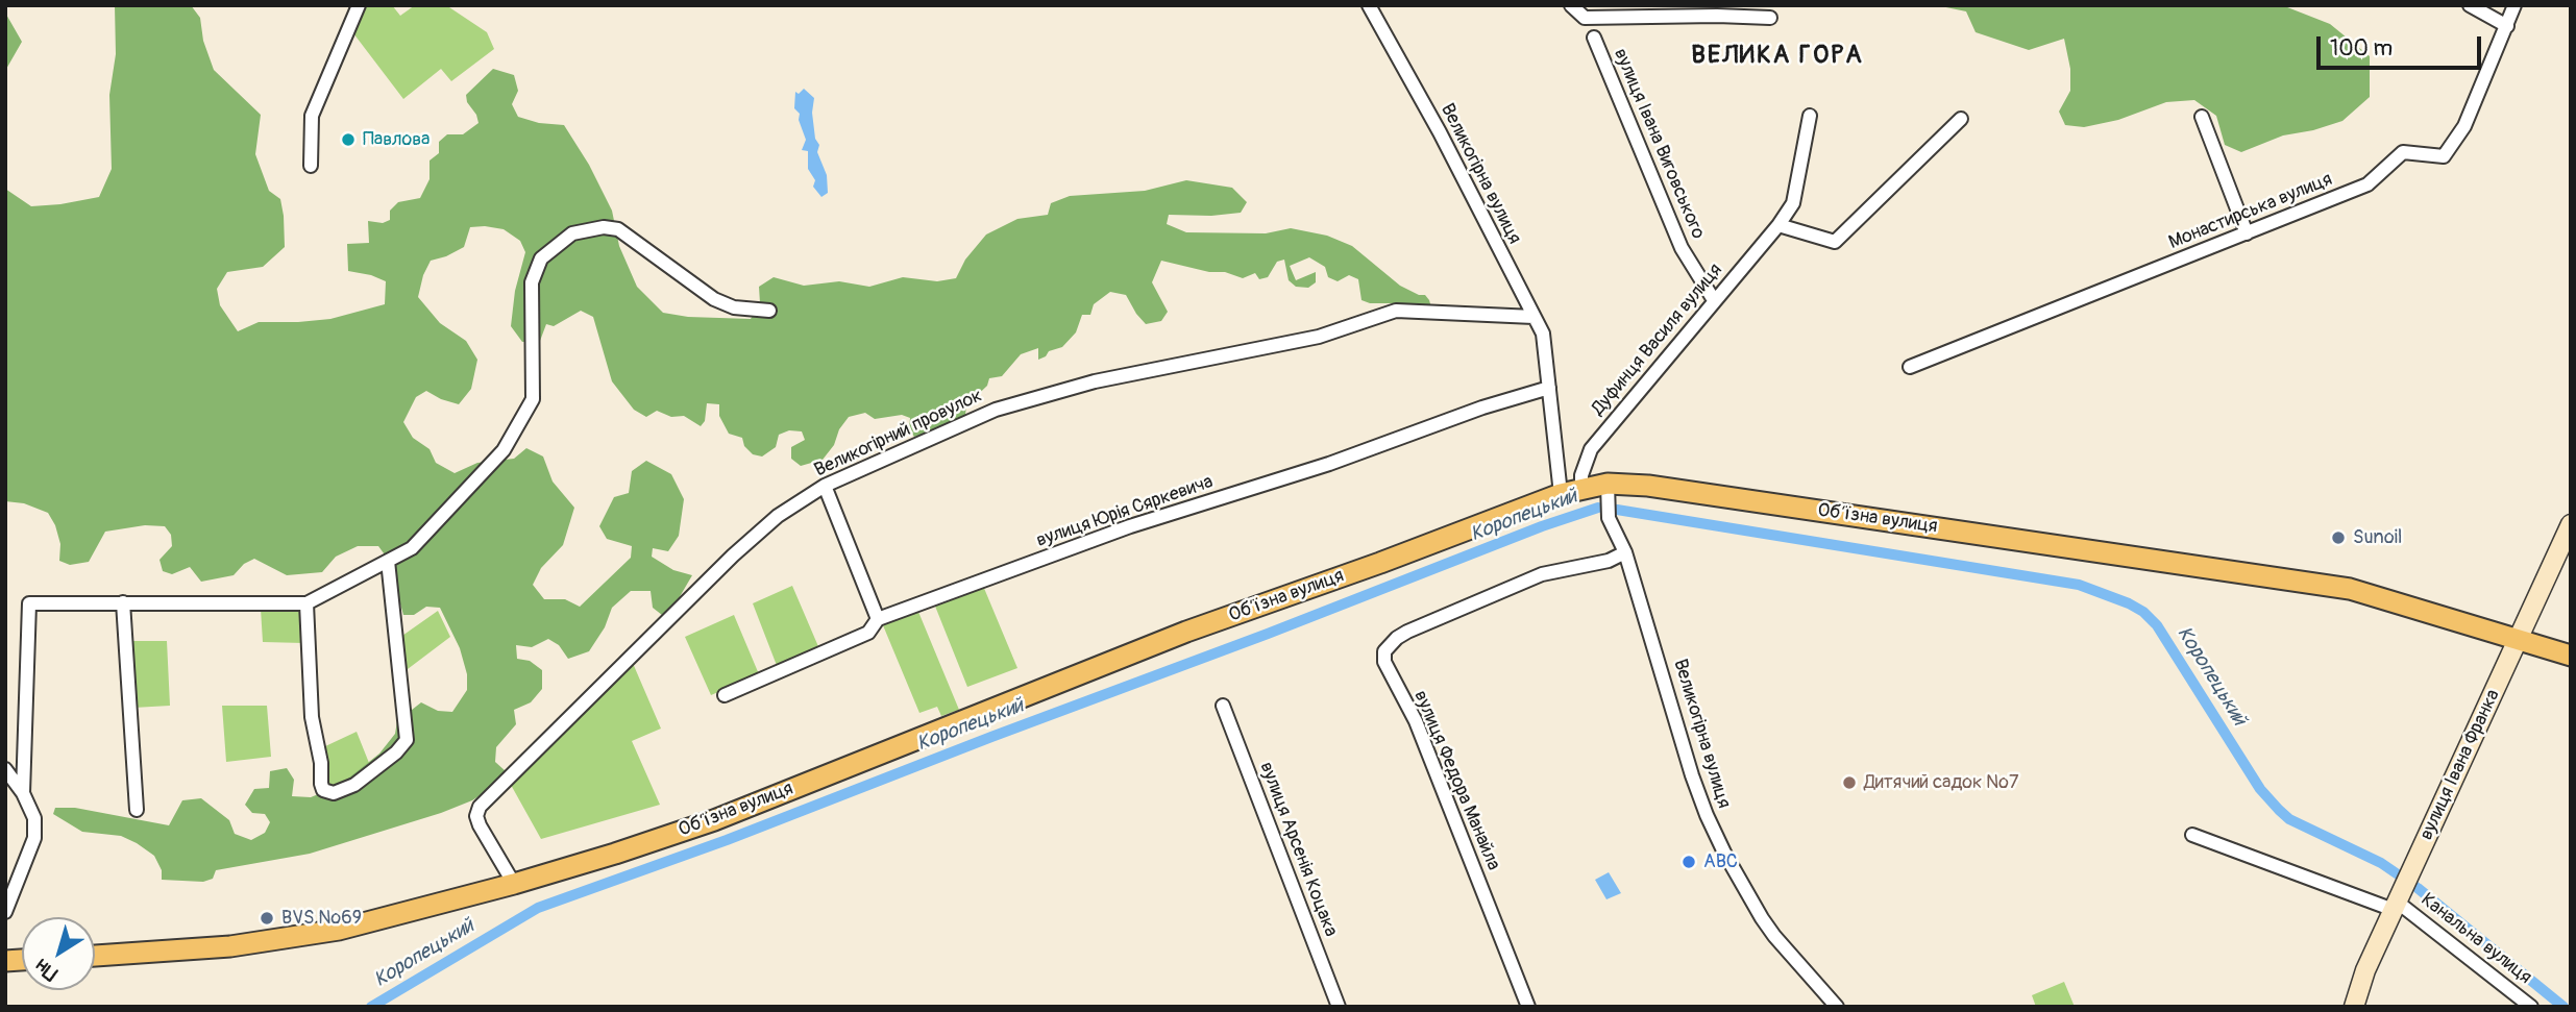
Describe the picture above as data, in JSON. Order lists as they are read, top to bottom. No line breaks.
{"streets":{"main road":["Обʼїзна вулиця","вулиця Івана Франка"],"street":["вулиця Івана Виговського","Великогірна вулиця","Монастирська вулиця","Дуфинця Василя вулиця","Великогірний провулок","вулиця Юрія Сяркевича","вулиця Федора Манайла","вулиця Арсенія Коцака","Канальна вулиця"]},"crossings":[["вулиця Івана Виговського","Дуфинця Василя вулиця"],["Великогірна вулиця","Великогірний провулок"],["Великогірна вулиця","вулиця Юрія Сяркевича"],["Великогірна вулиця","Обʼїзна вулиця"],["Великогірна вулиця","вулиця Федора Манайла"],["Дуфинця Василя вулиця","Обʼїзна вулиця"],["Великогірний провулок","Обʼїзна вулиця"],["Обʼїзна вулиця","вулиця Івана Франка"],["вулиця Івана Франка","Канальна вулиця"]],"districts":["ВЕЛИКА ГОРА"],"water":["Коропецький"],"places":["Павлова","Sunoil","Дитячий садок №7","АВС","BVS №69"],"scale_bar":"100 m","north":"bottom left"}
